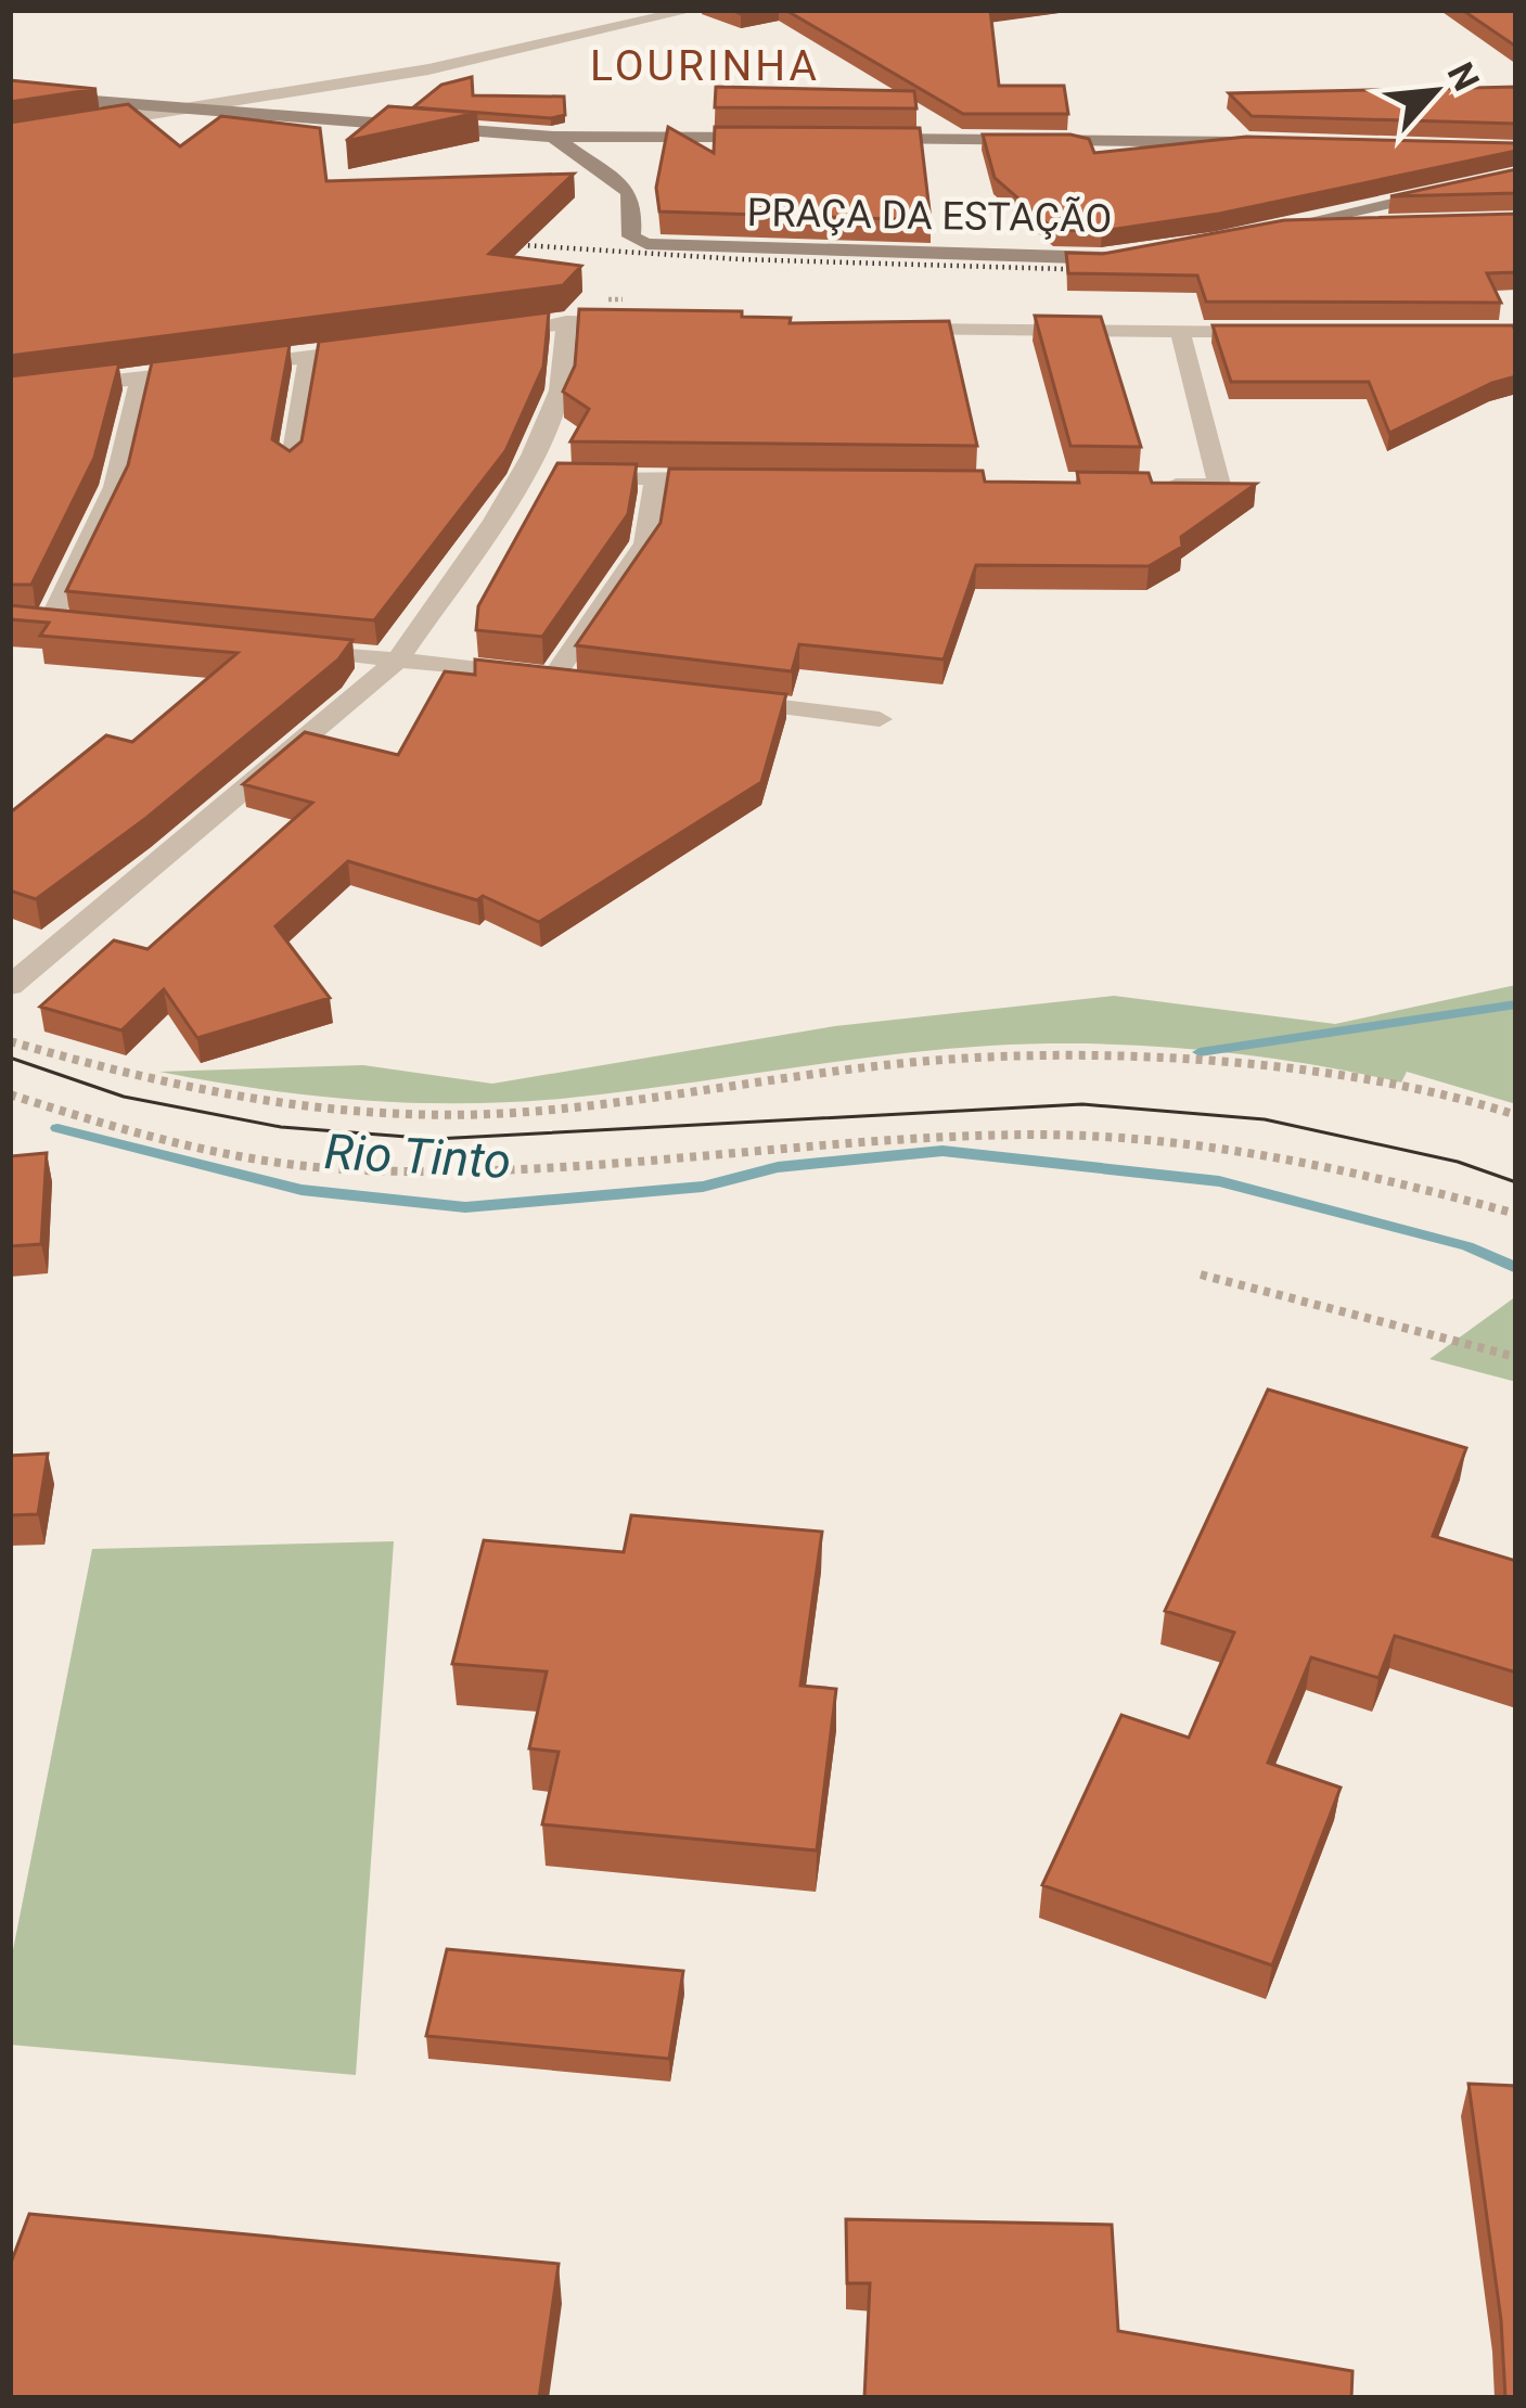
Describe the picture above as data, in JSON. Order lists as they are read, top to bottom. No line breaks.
{"streets":{"street":["PRAÇA DA ESTAÇÃO"]},"districts":["LOURINHA"],"water":["Rio Tinto"],"north":"top right"}
